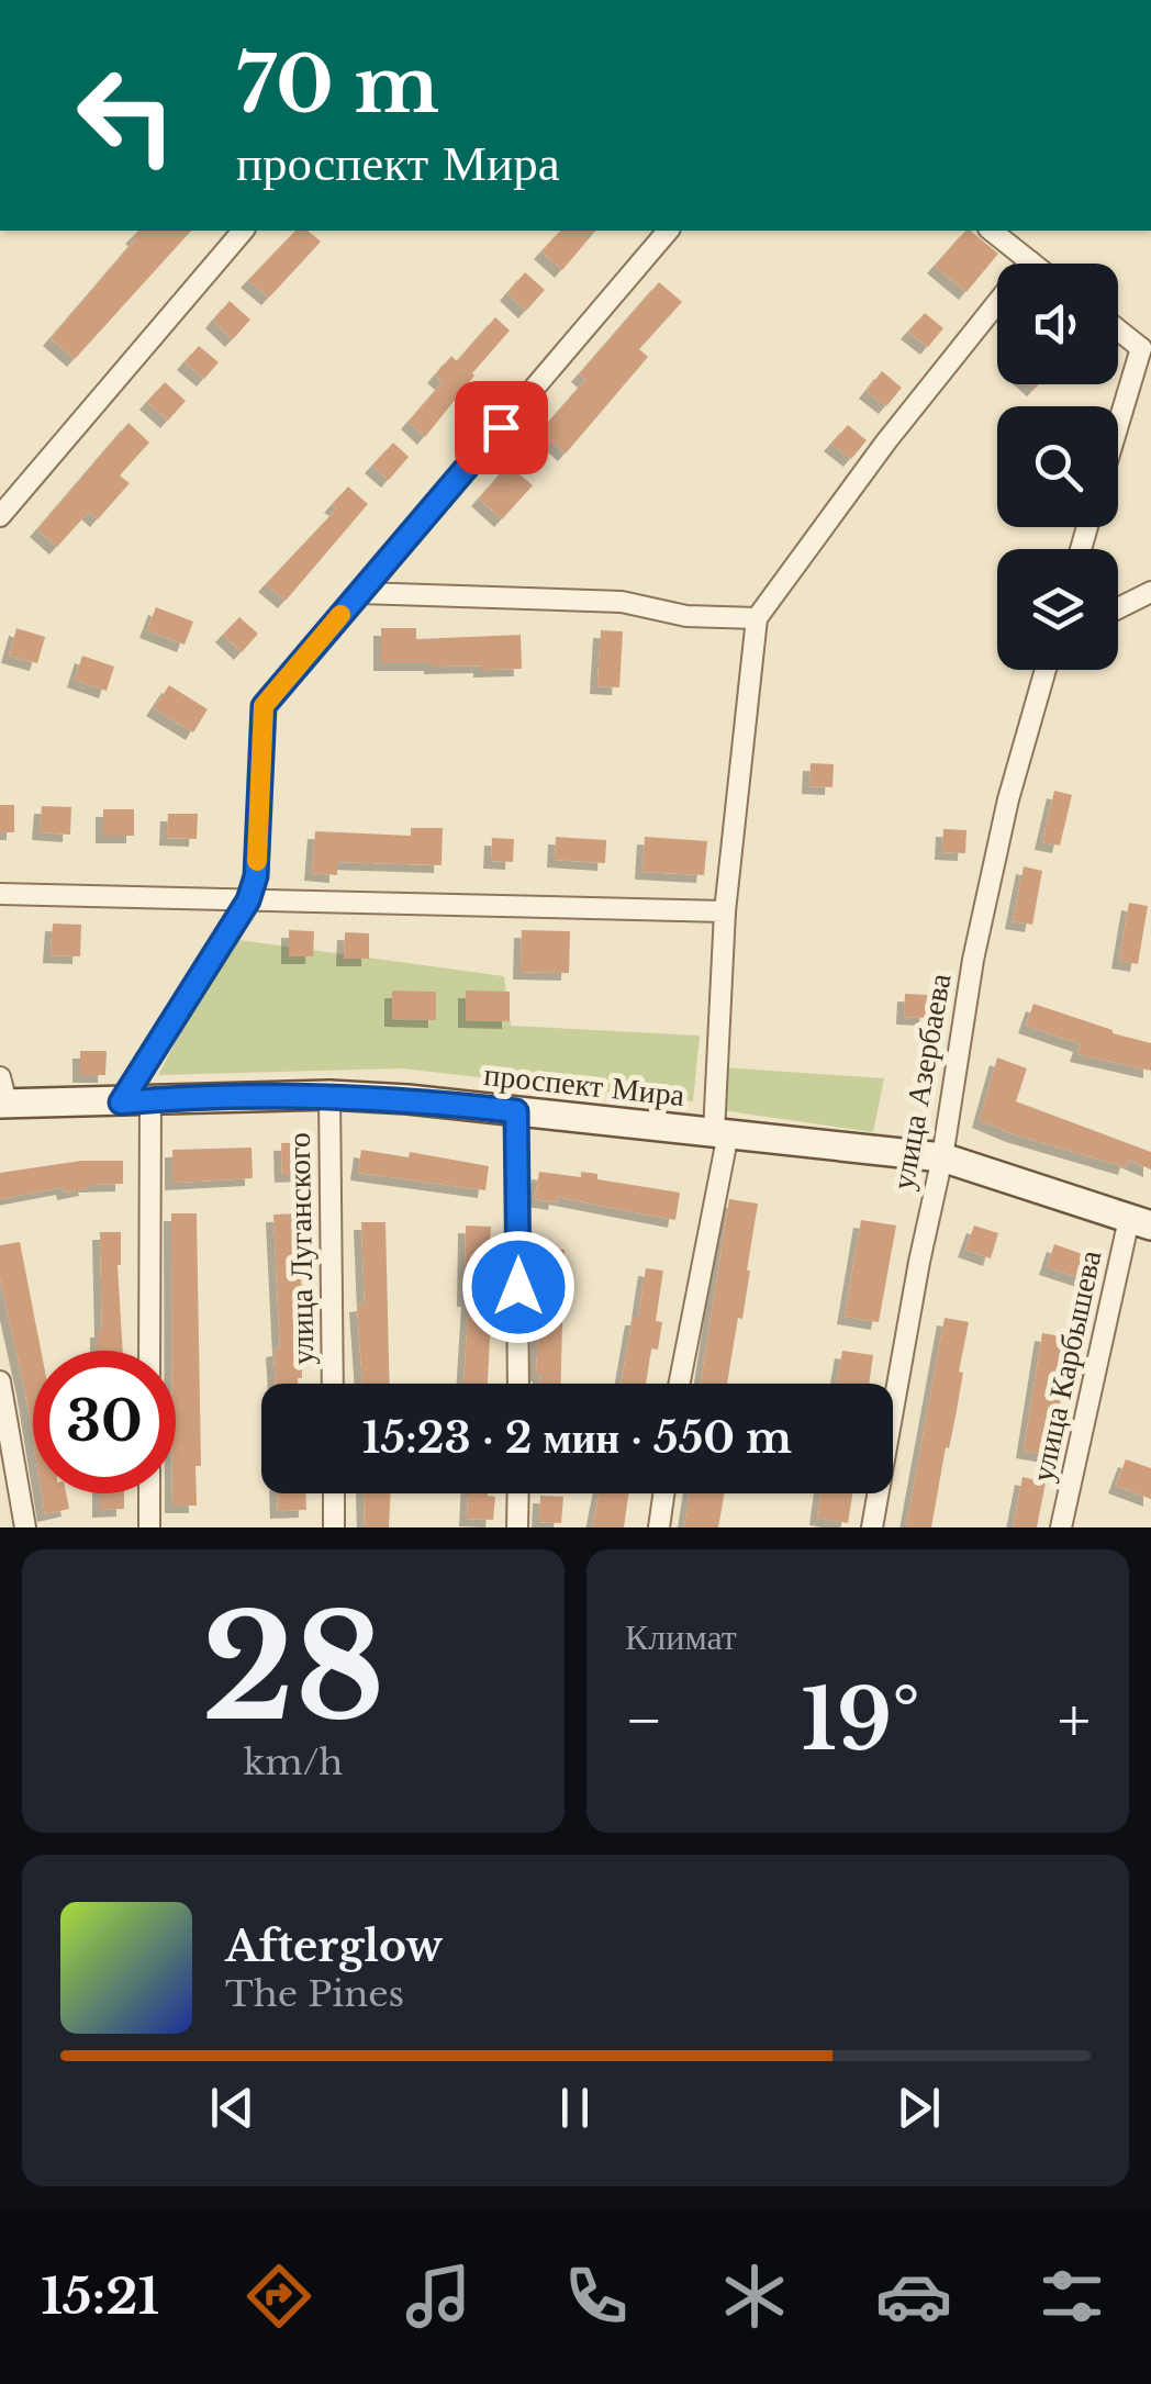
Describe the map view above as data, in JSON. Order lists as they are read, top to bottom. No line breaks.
{"streets":{"main road":["проспект Мира"],"street":["улица Азербаева","улица Луганского","улица Карбышева"]},"crossings":[["улица Азербаева","проспект Мира"],["проспект Мира","улица Луганского"],["проспект Мира","улица Карбышева"]],"page":{"turn":["70 m","проспект Мира"],"limit":"30","trip":"15:23 · 2 мин · 550 m","tile":[["28","km/h"],"Климат"],"heat":["−","19°","+"],"song":["Afterglow","The Pines"],"tabs":"15:21"}}
